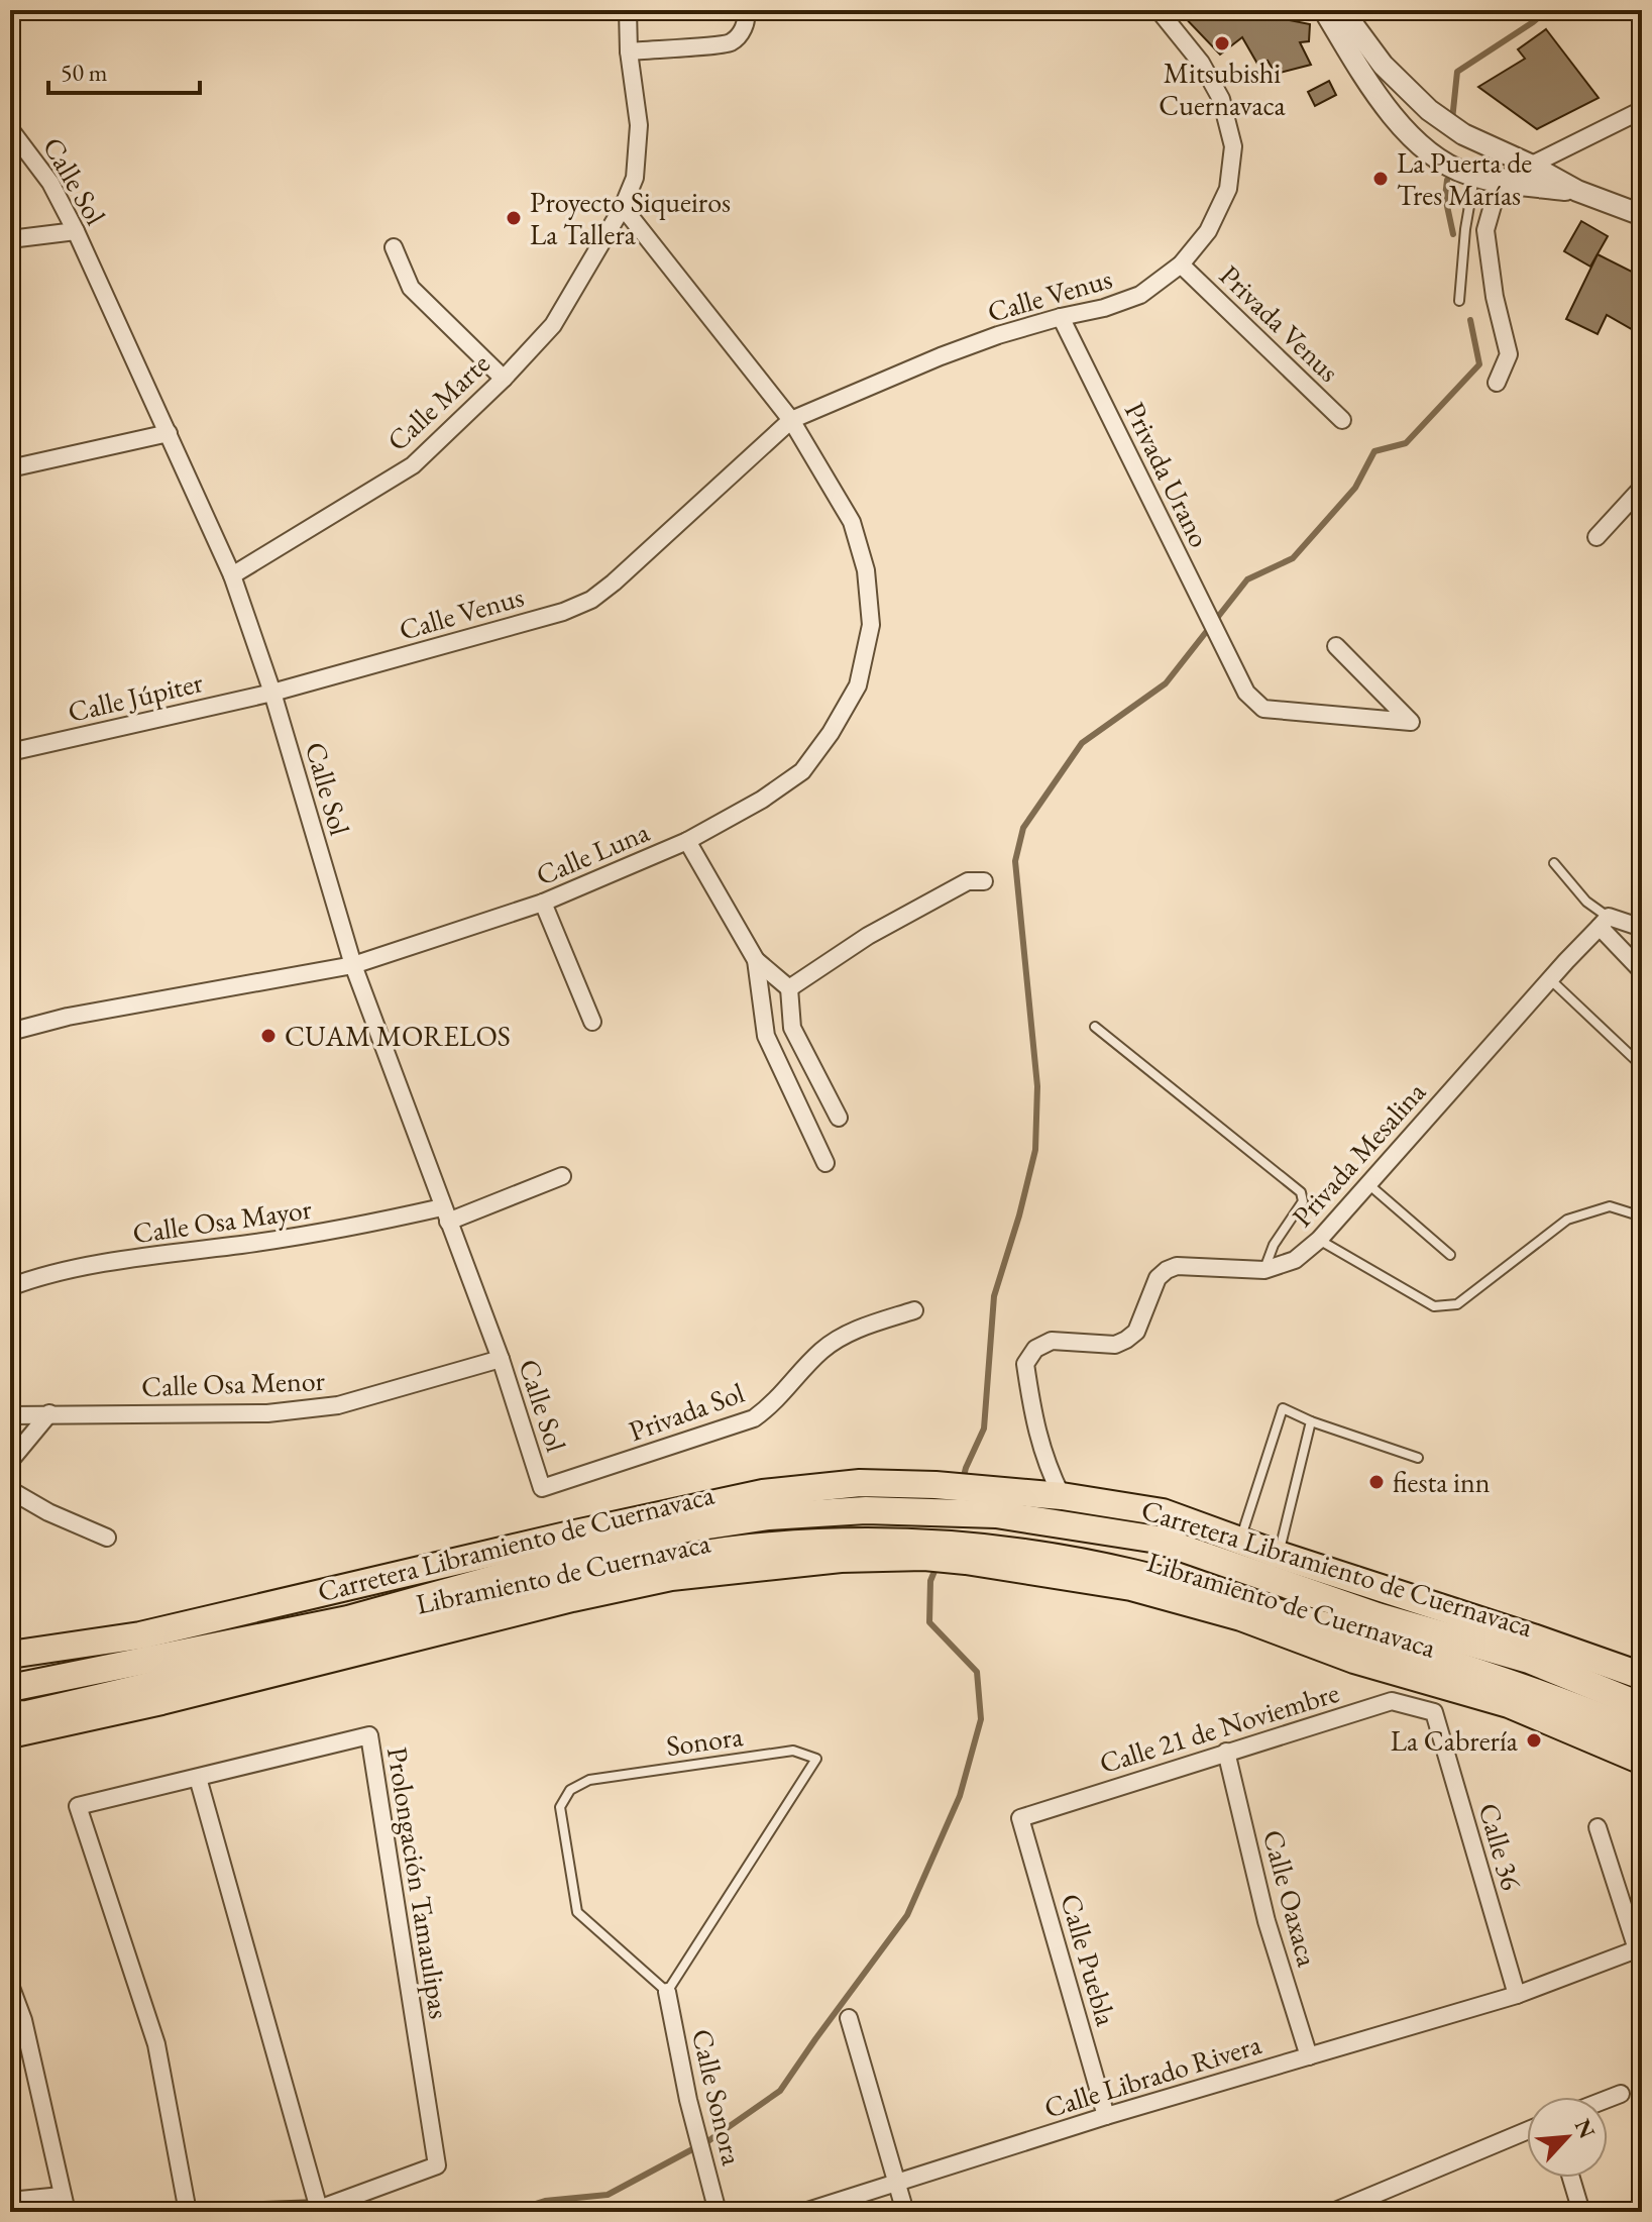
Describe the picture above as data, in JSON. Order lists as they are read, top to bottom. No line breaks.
{"streets":{"main road":["Carretera Libramiento de Cuernavaca","Libramiento de Cuernavaca"],"street":["Calle Sol","Calle Venus","Privada Venus","Calle Marte","Privada Urano","Calle Júpiter","Calle Luna","Privada Mesalina","Calle Osa Mayor","Calle Osa Menor","Privada Sol","Calle 21 de Noviembre","Calle 36","Prolongación Tamaulipas","Calle Oaxaca","Calle Puebla","Calle Librado Rivera","Calle Sonora"],"lane":["Sonora"]},"crossings":[["Calle Sol","Calle Venus"],["Calle Sol","Calle Marte"],["Calle Sol","Calle Júpiter"],["Calle Sol","Calle Luna"],["Calle Sol","Calle Osa Mayor"],["Calle Sol","Calle Osa Menor"],["Calle Sol","Privada Sol"],["Calle Venus","Privada Venus"],["Calle Venus","Privada Urano"],["Calle Venus","Calle Júpiter"],["Calle Venus","Calle Luna"],["Privada Mesalina","Libramiento de Cuernavaca"],["Carretera Libramiento de Cuernavaca","Libramiento de Cuernavaca"],["Calle 21 de Noviembre","Calle 36"],["Calle 21 de Noviembre","Calle Oaxaca"],["Calle 21 de Noviembre","Calle Puebla"],["Sonora","Calle Sonora"],["Calle 36","Calle Librado Rivera"],["Calle Oaxaca","Calle Librado Rivera"],["Calle Puebla","Calle Librado Rivera"]],"places":["Mitsubishi Cuernavaca","La Puerta de Tres Marías","Proyecto Siqueiros La Tallera","CUAM MORELOS","fiesta inn","La Cabrería"],"scale_bar":"50 m","north":"top right"}
